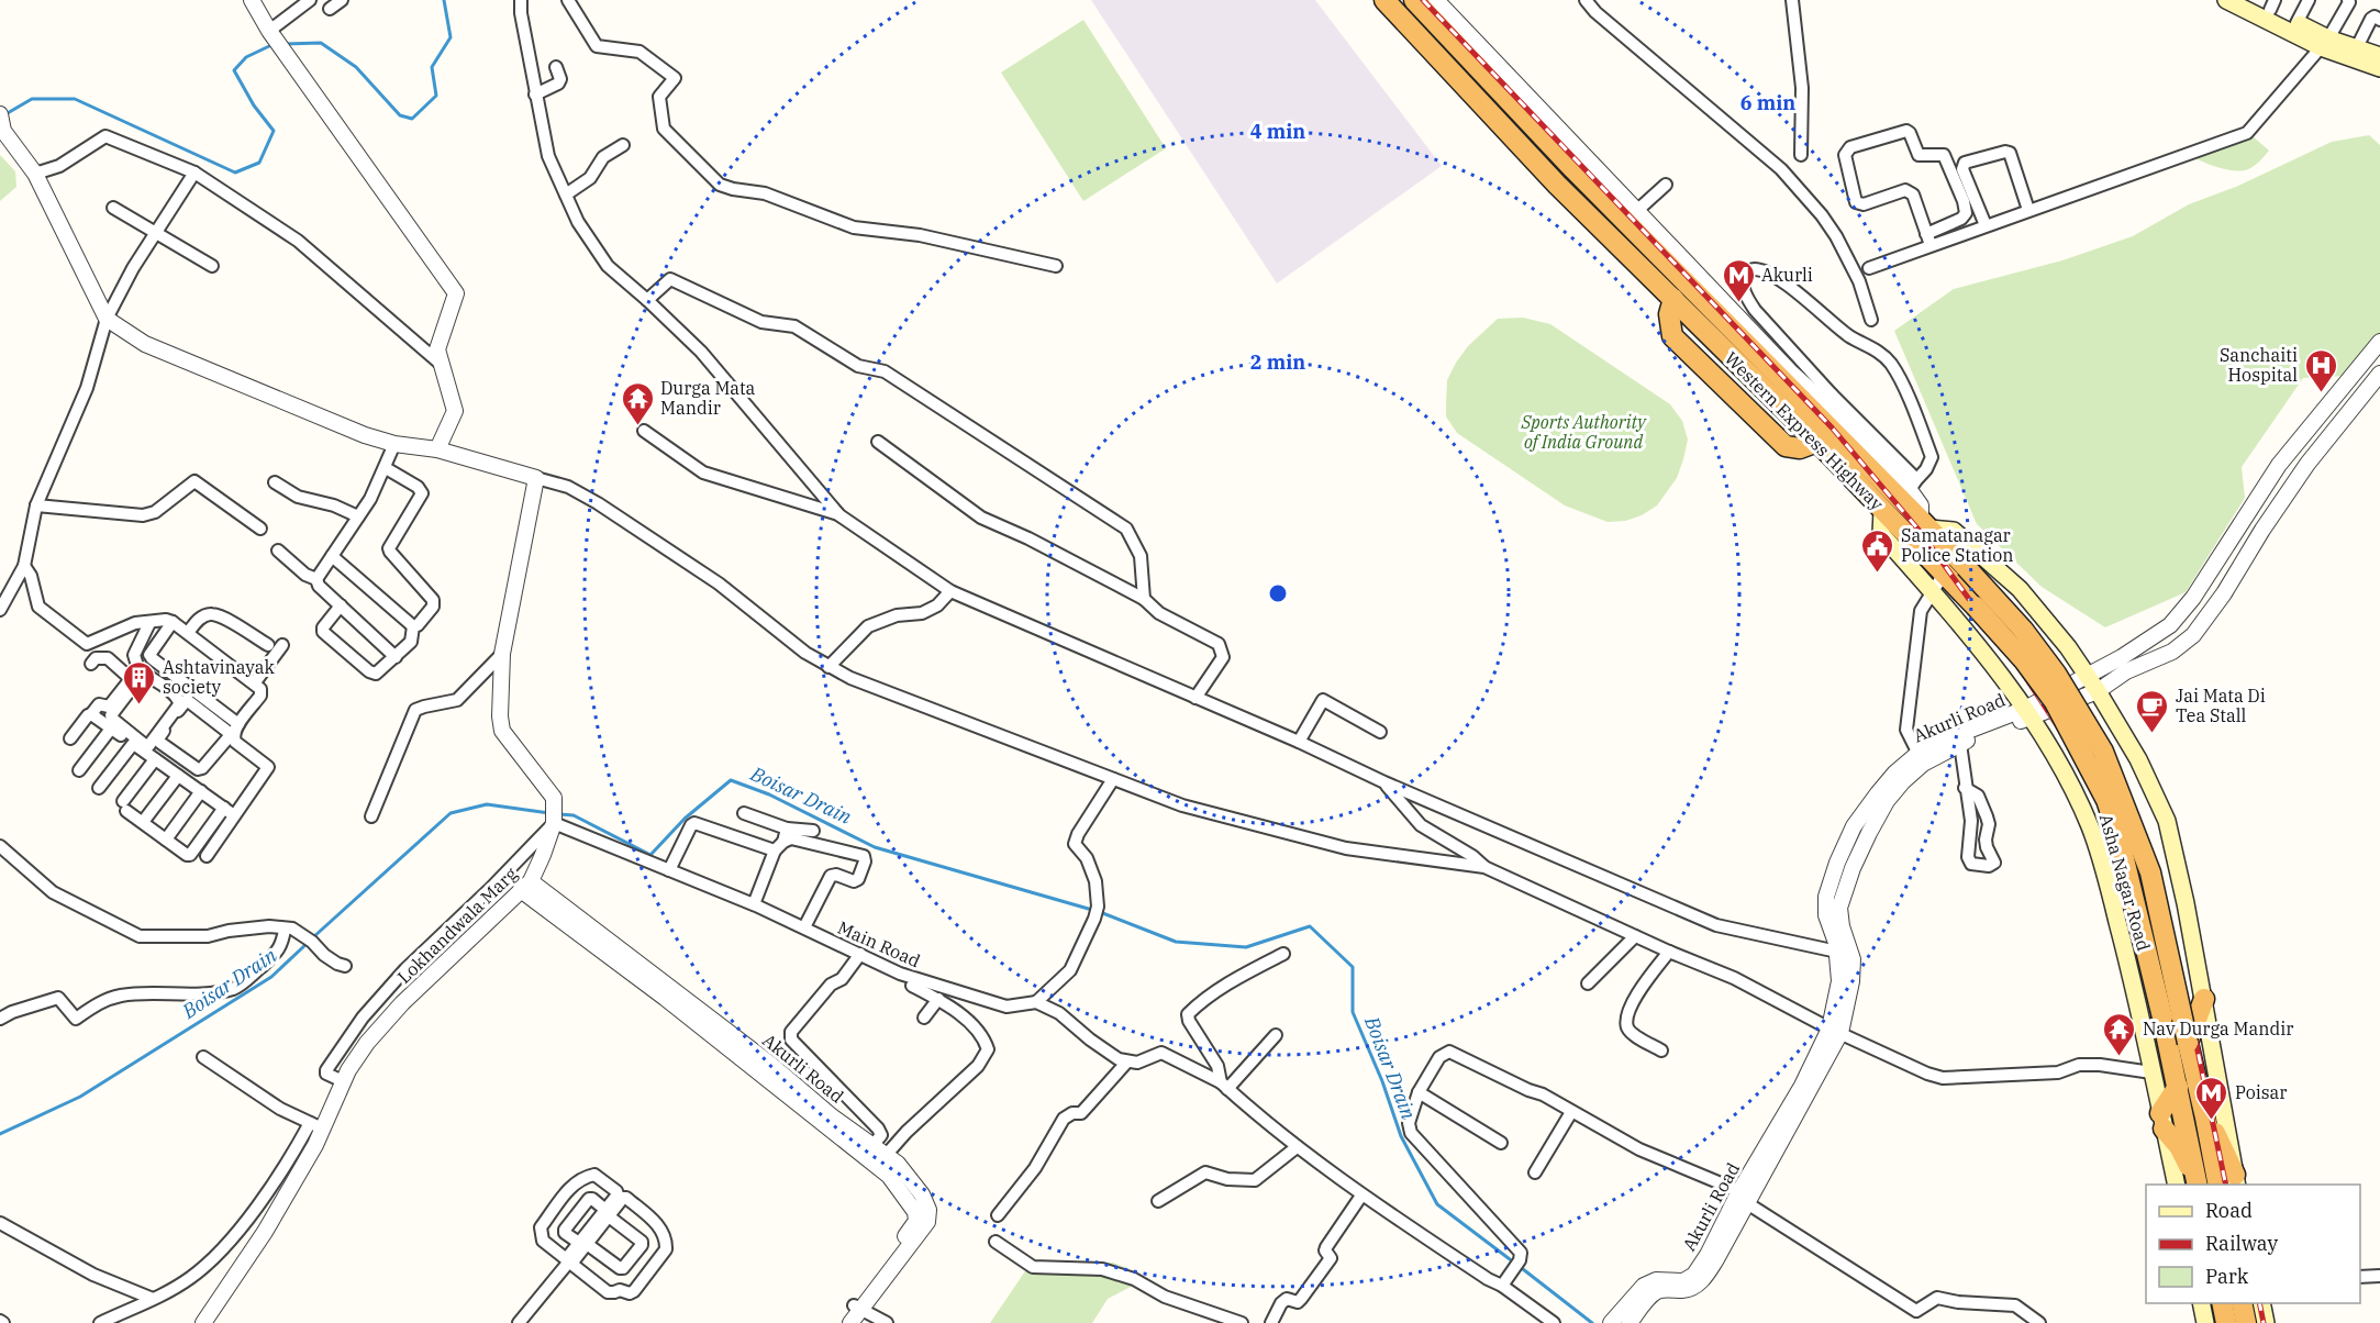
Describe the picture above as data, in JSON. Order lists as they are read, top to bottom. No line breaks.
{"streets":{"highway":["Western Express Highway"],"main road":["Asha Nagar Road"],"street":["Akurli Road","Lokhandwala Marg","Main Road"]},"crossings":[["Western Express Highway","Asha Nagar Road"],["Akurli Road","Asha Nagar Road"],["Akurli Road","Lokhandwala Marg"],["Lokhandwala Marg","Main Road"]],"water":["Boisar Drain"],"parks":["Sports Authority of India Ground"],"places":{"metro station":["Akurli","Poisar"],"hospital":["Sanchaiti Hospital"],"temple":["Durga Mata Mandir","Nav Durga Mandir"],"public building":["Samatanagar Police Station"],"building":["Ashtavinayak society"],"cafe":["Jai Mata Di Tea Stall"]},"legend":["Road","Railway","Park"],"rings":["6 min","4 min","2 min"]}
